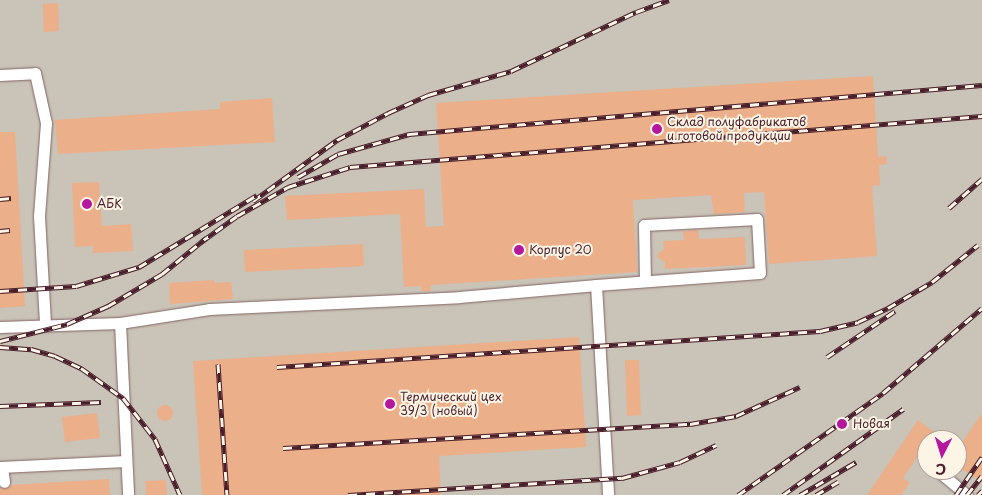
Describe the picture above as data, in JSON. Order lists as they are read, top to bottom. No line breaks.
{"places":["Склад полуфабрикатов и готовой продукции","АБК","Корпус 20","Термический цех 39/3 (новый)","Новая"],"north":"bottom"}
